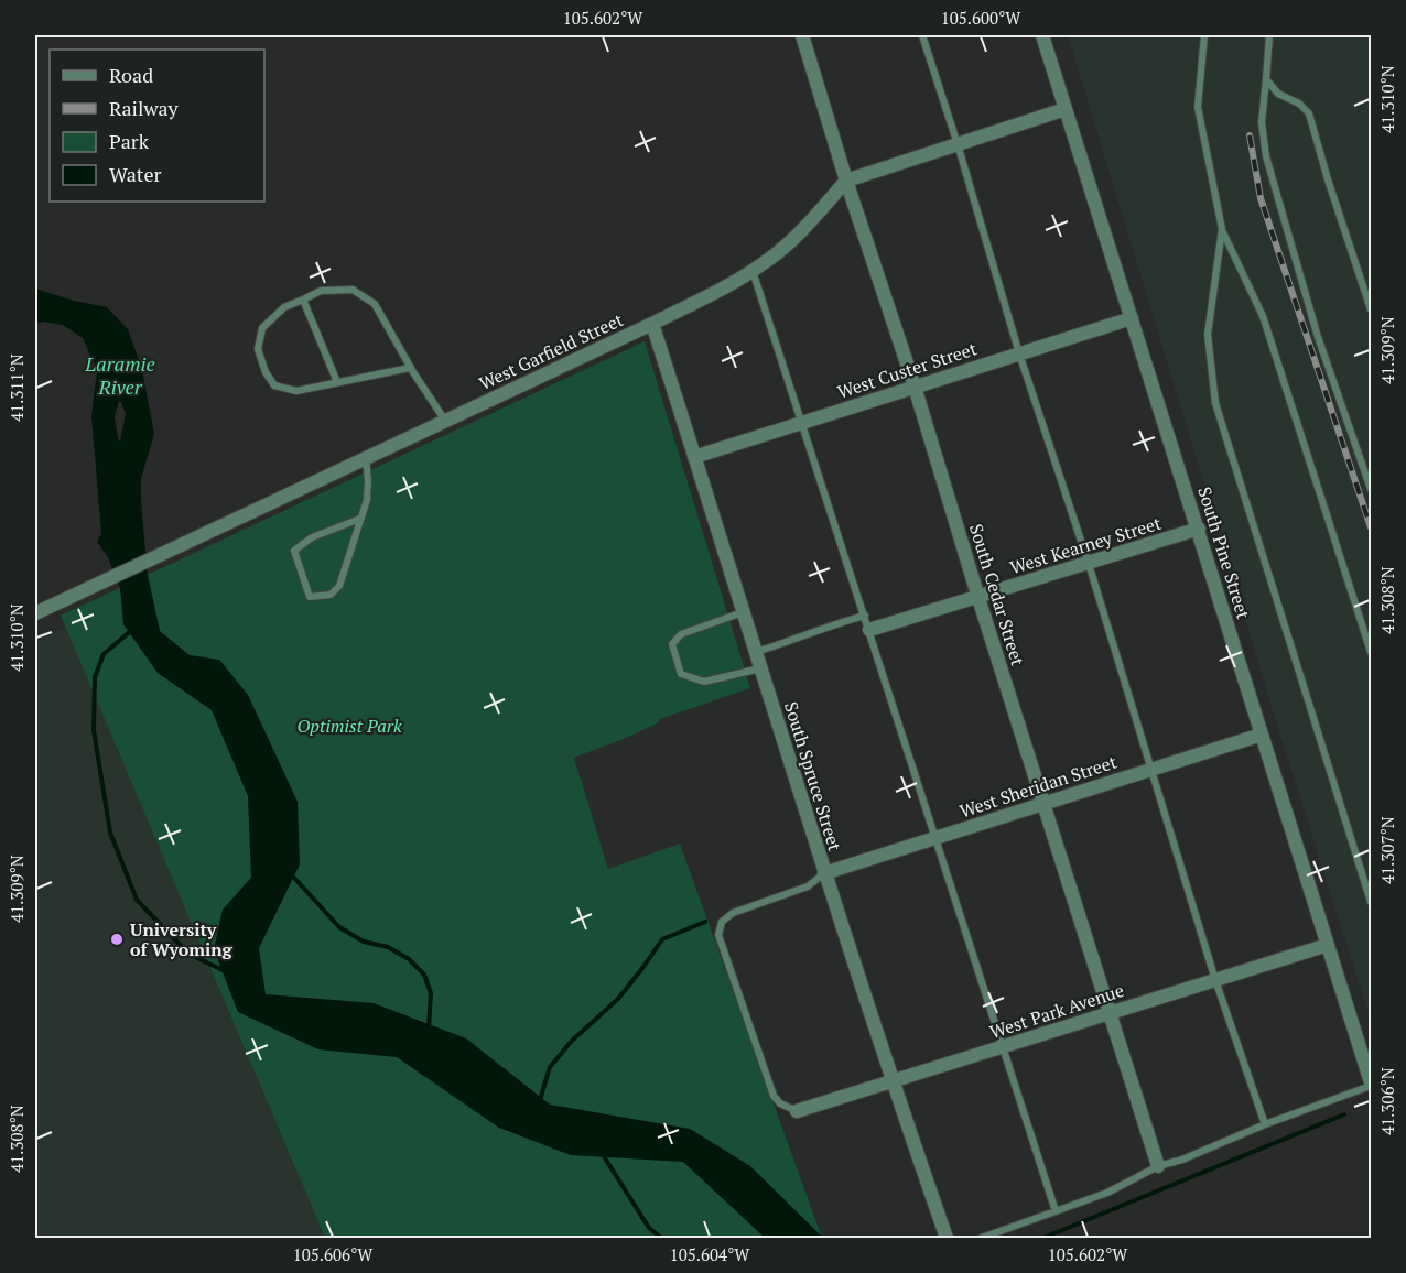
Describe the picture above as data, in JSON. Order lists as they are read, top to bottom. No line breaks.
{"streets":{"street":["West Garfield Street","West Custer Street","West Kearney Street","South Pine Street","South Cedar Street","South Spruce Street","West Sheridan Street","West Park Avenue"]},"crossings":[["West Garfield Street","South Pine Street"],["West Garfield Street","South Cedar Street"],["West Garfield Street","South Spruce Street"],["West Custer Street","South Pine Street"],["West Custer Street","South Cedar Street"],["West Custer Street","South Spruce Street"],["West Kearney Street","South Pine Street"],["West Kearney Street","South Cedar Street"],["South Pine Street","West Sheridan Street"],["South Pine Street","West Park Avenue"],["South Cedar Street","West Sheridan Street"],["South Cedar Street","West Park Avenue"],["South Spruce Street","West Sheridan Street"],["South Spruce Street","West Park Avenue"]],"water":["Laramie River"],"parks":["Optimist Park"],"places":["University of Wyoming"],"legend":["Road","Railway","Park","Water"],"coordinates":["105.602°W","105.600°W","41.310°N","41.309°N","41.311°N","41.308°N","41.307°N","41.306°N","105.606°W","105.604°W"]}
